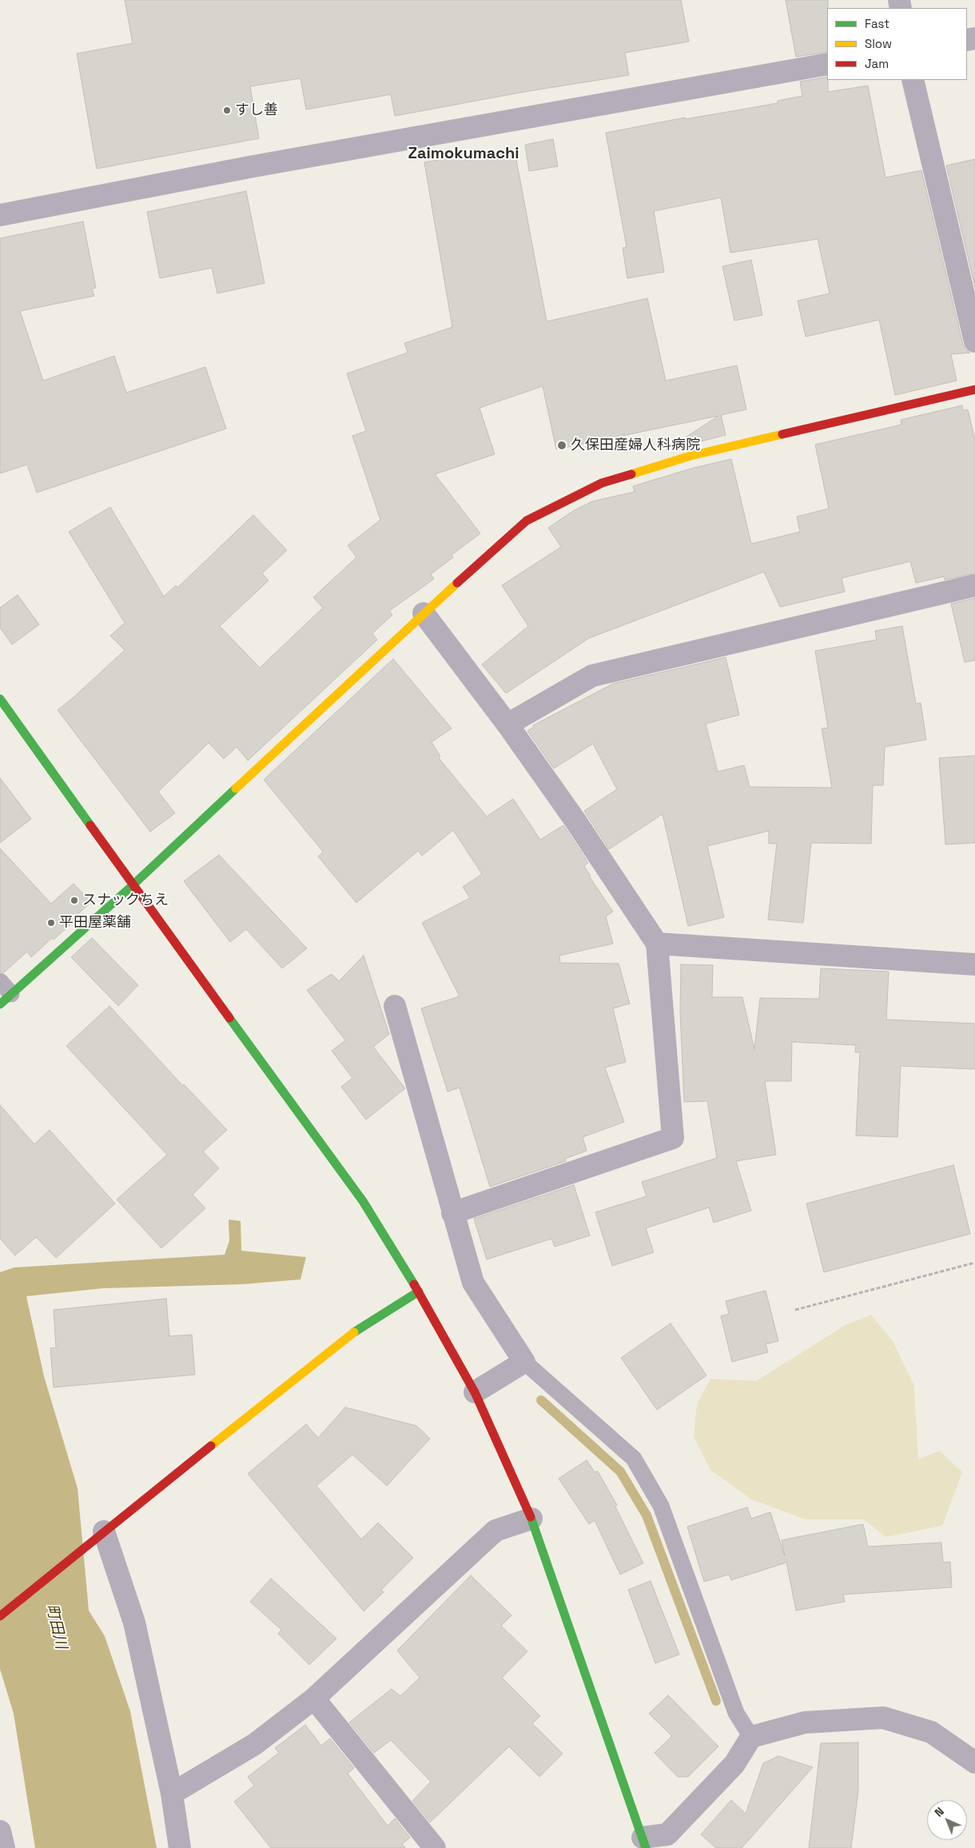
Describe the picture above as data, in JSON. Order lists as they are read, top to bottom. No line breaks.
{"districts":["Zaimokumachi"],"water":["町田川"],"places":["すし善","久保田産婦人科病院","スナックちえ","平田屋薬舗"],"legend":["Fast","Slow","Jam"],"north":"top left"}
